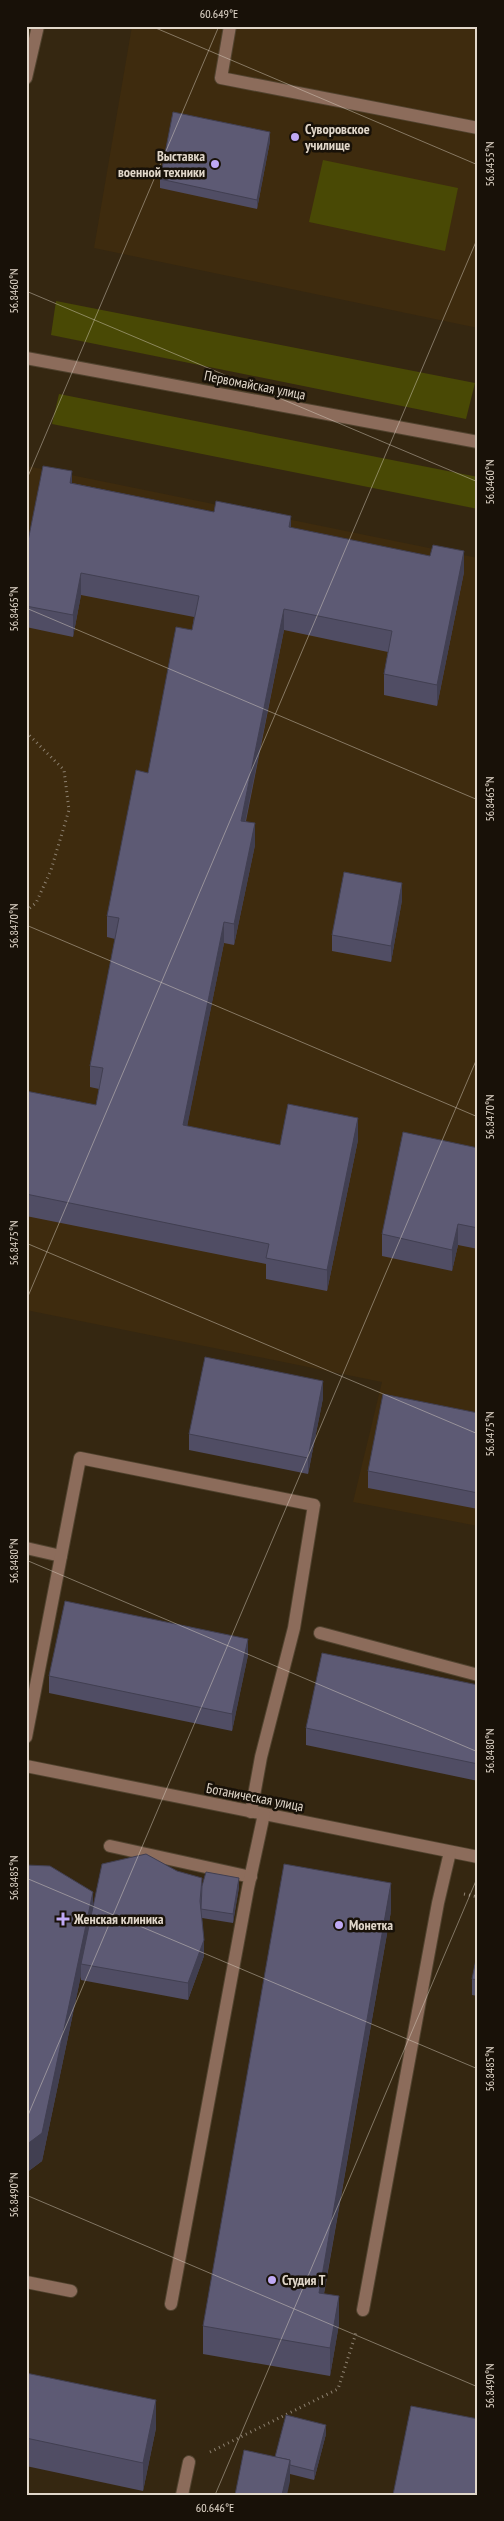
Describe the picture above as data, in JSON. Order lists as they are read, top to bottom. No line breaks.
{"streets":{"street":["Первомайская улица","Ботаническая улица"]},"places":{"other":["Суворовское училище","Выставка военной техники","Монетка","Студия Т"],"health":["Женская клиника"]},"coordinates":["60.649°E","56.8455°N","56.8460°N","56.8465°N","56.8470°N","56.8475°N","56.8480°N","56.8485°N","56.8490°N","60.646°E"]}
